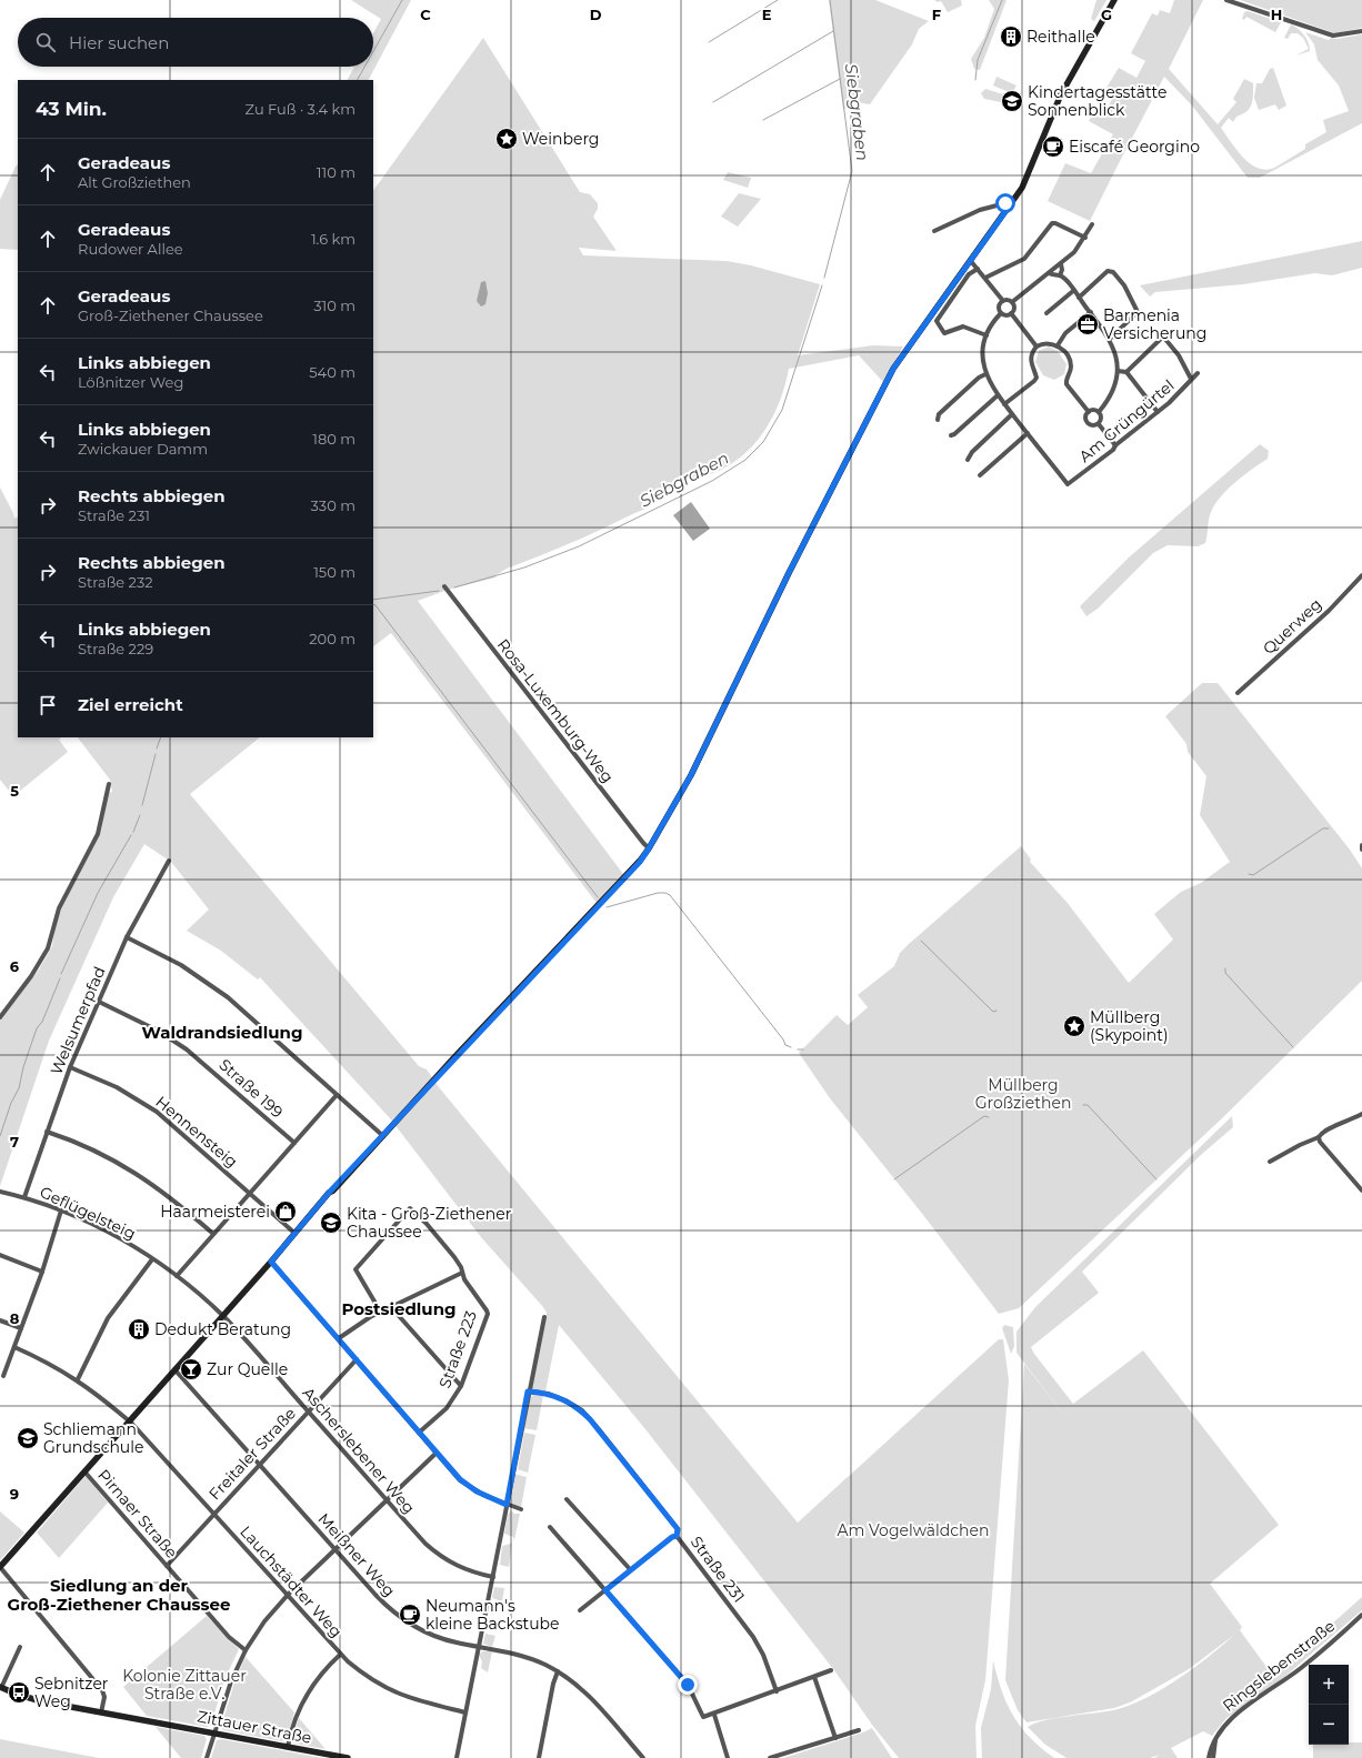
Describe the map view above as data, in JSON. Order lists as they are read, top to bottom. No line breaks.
{"streets":{"street":["Am Grüngürtel","Querweg","Rosa-Luxemburg-Weg","Welsumerpfad","Straße 199","Hennensteig","Geflügelsteig","Straße 223","Ascherslebener Weg","Freitaler Straße","Pirnaer Straße","Meißner Weg","Straße 231","Lauchstädter Weg","Ringslebenstraße","Zittauer Straße"]},"crossings":[["Welsumerpfad","Straße 199"],["Welsumerpfad","Hennensteig"],["Welsumerpfad","Geflügelsteig"],["Geflügelsteig","Ascherslebener Weg"],["Ascherslebener Weg","Freitaler Straße"],["Freitaler Straße","Pirnaer Straße"],["Freitaler Straße","Meißner Weg"],["Freitaler Straße","Lauchstädter Weg"]],"districts":["Waldrandsiedlung","Postsiedlung","Siedlung an der Groß-Ziethener Chaussee"],"water":["Siebgraben"],"parks":["Müllberg Großziethen","Am Vogelwäldchen","Kolonie Zittauer Straße e.V."],"places":{"building":["Reithalle","Dedukt Beratung"],"school or university":["Kindertagesstätte Sonnenblick","Kita - Groß-Ziethener Chaussee","Schliemann Grundschule"],"place":["Weinberg","Müllberg (Skypoint)"],"cafe":["Eiscafé Georgino","Neumann's kleine Backstube"],"office":["Barmenia Versicherung"],"shop":["Haarmeisterei"],"bar":["Zur Quelle"],"bus stop":["Sebnitzer Weg"]},"page":{"search":"Hier suchen","heading":["43 Min.","Zu Fuß · 3.4 km"],"list":[["Geradeaus","Alt Großziethen","110 m"],["Geradeaus","Rudower Allee","1.6 km"],["Geradeaus","Groß-Ziethener Chaussee","310 m"],["Links abbiegen","Lößnitzer Weg","540 m"],["Links abbiegen","Zwickauer Damm","180 m"],["Rechts abbiegen","Straße 231","330 m"],["Rechts abbiegen","Straße 232","150 m"],["Links abbiegen","Straße 229","200 m"],"Ziel erreicht"],"map_buttons":["+","−"]},"grid":{"columns":["C","D","E","F","G","H"],"rows":["5","6","7","8","9"]}}
